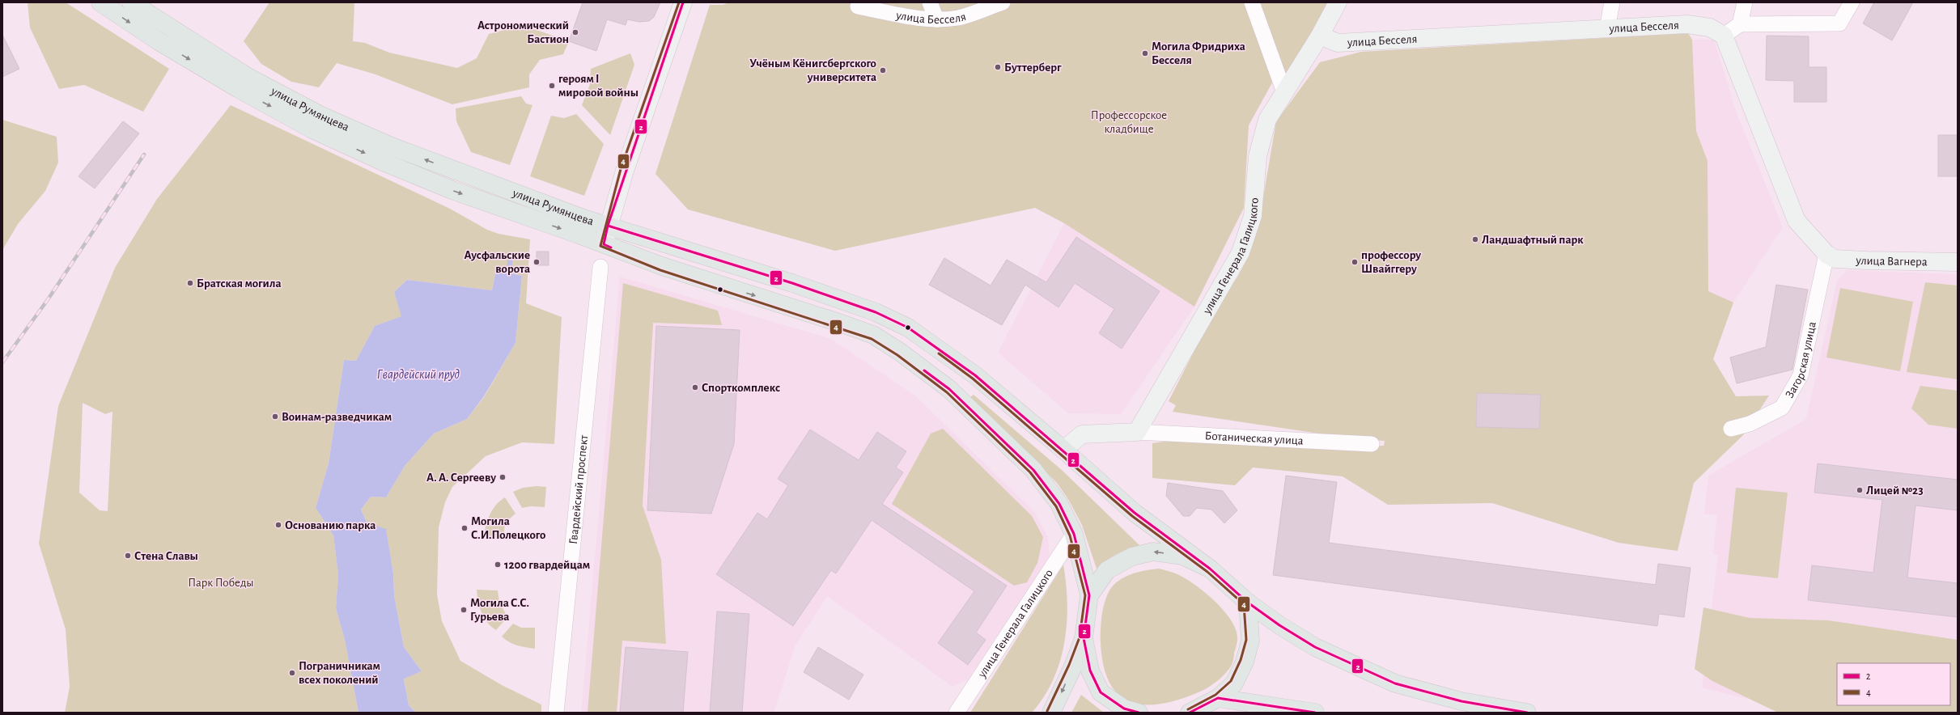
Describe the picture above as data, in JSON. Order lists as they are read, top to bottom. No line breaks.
{"streets":{"main road":["улица Румянцева"],"street":["улица Бесселя","улица Генерала Галицкого","улица Вагнера","Загорская улица","Ботаническая улица","Гвардейский проспект"]},"crossings":[["улица Бесселя","улица Генерала Галицкого"],["улица Румянцева","улица Генерала Галицкого"],["улица Генерала Галицкого","Ботаническая улица"],["улица Вагнера","Загорская улица"]],"water":["Гвардейский пруд"],"parks":["Профессорское кладбище","Парк Победы"],"places":["Астрономический Бастион","Могила Фридриха Бесселя","Буттерберг","Учёным Кёнигсбергского университета","героям I мировой войны","Ландшафтный парк","Аусфальские ворота","профессору Швайггеру","Братская могила","Спорткомплекс","Воинам-разведчикам","А. А. Сергееву","Лицей №23","Основанию парка","Могила С.И.Полецкого","Стена Славы","1200 гвардейцам","Могила С.С. Гурьева","Пограничникам всех поколений"],"lines":["transit line 2","transit line 4"],"legend":["2","4"]}
